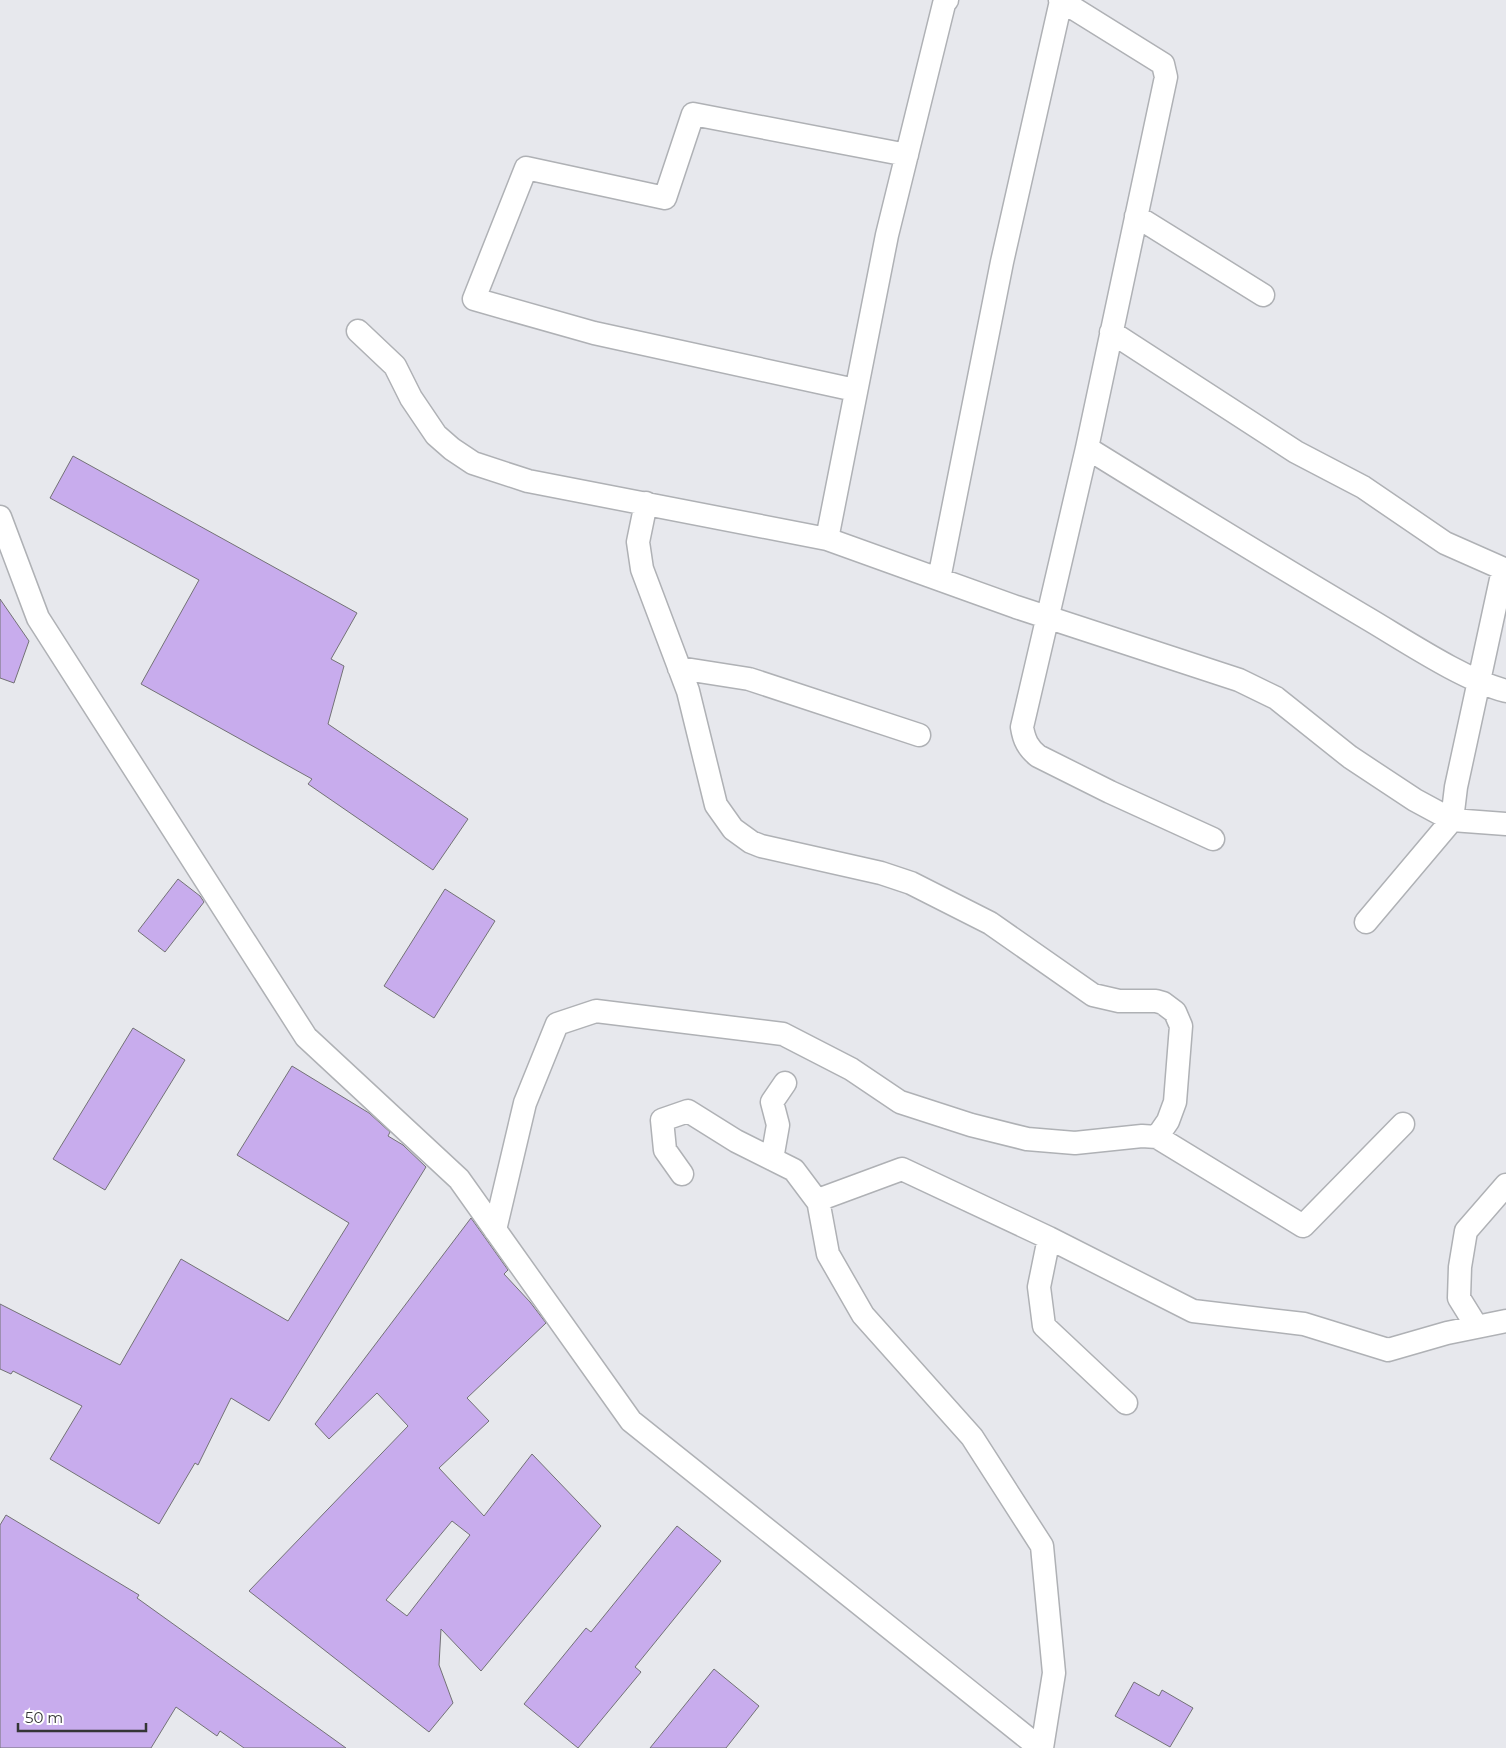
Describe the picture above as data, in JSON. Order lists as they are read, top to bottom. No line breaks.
{"scale_bar":"50 m"}
